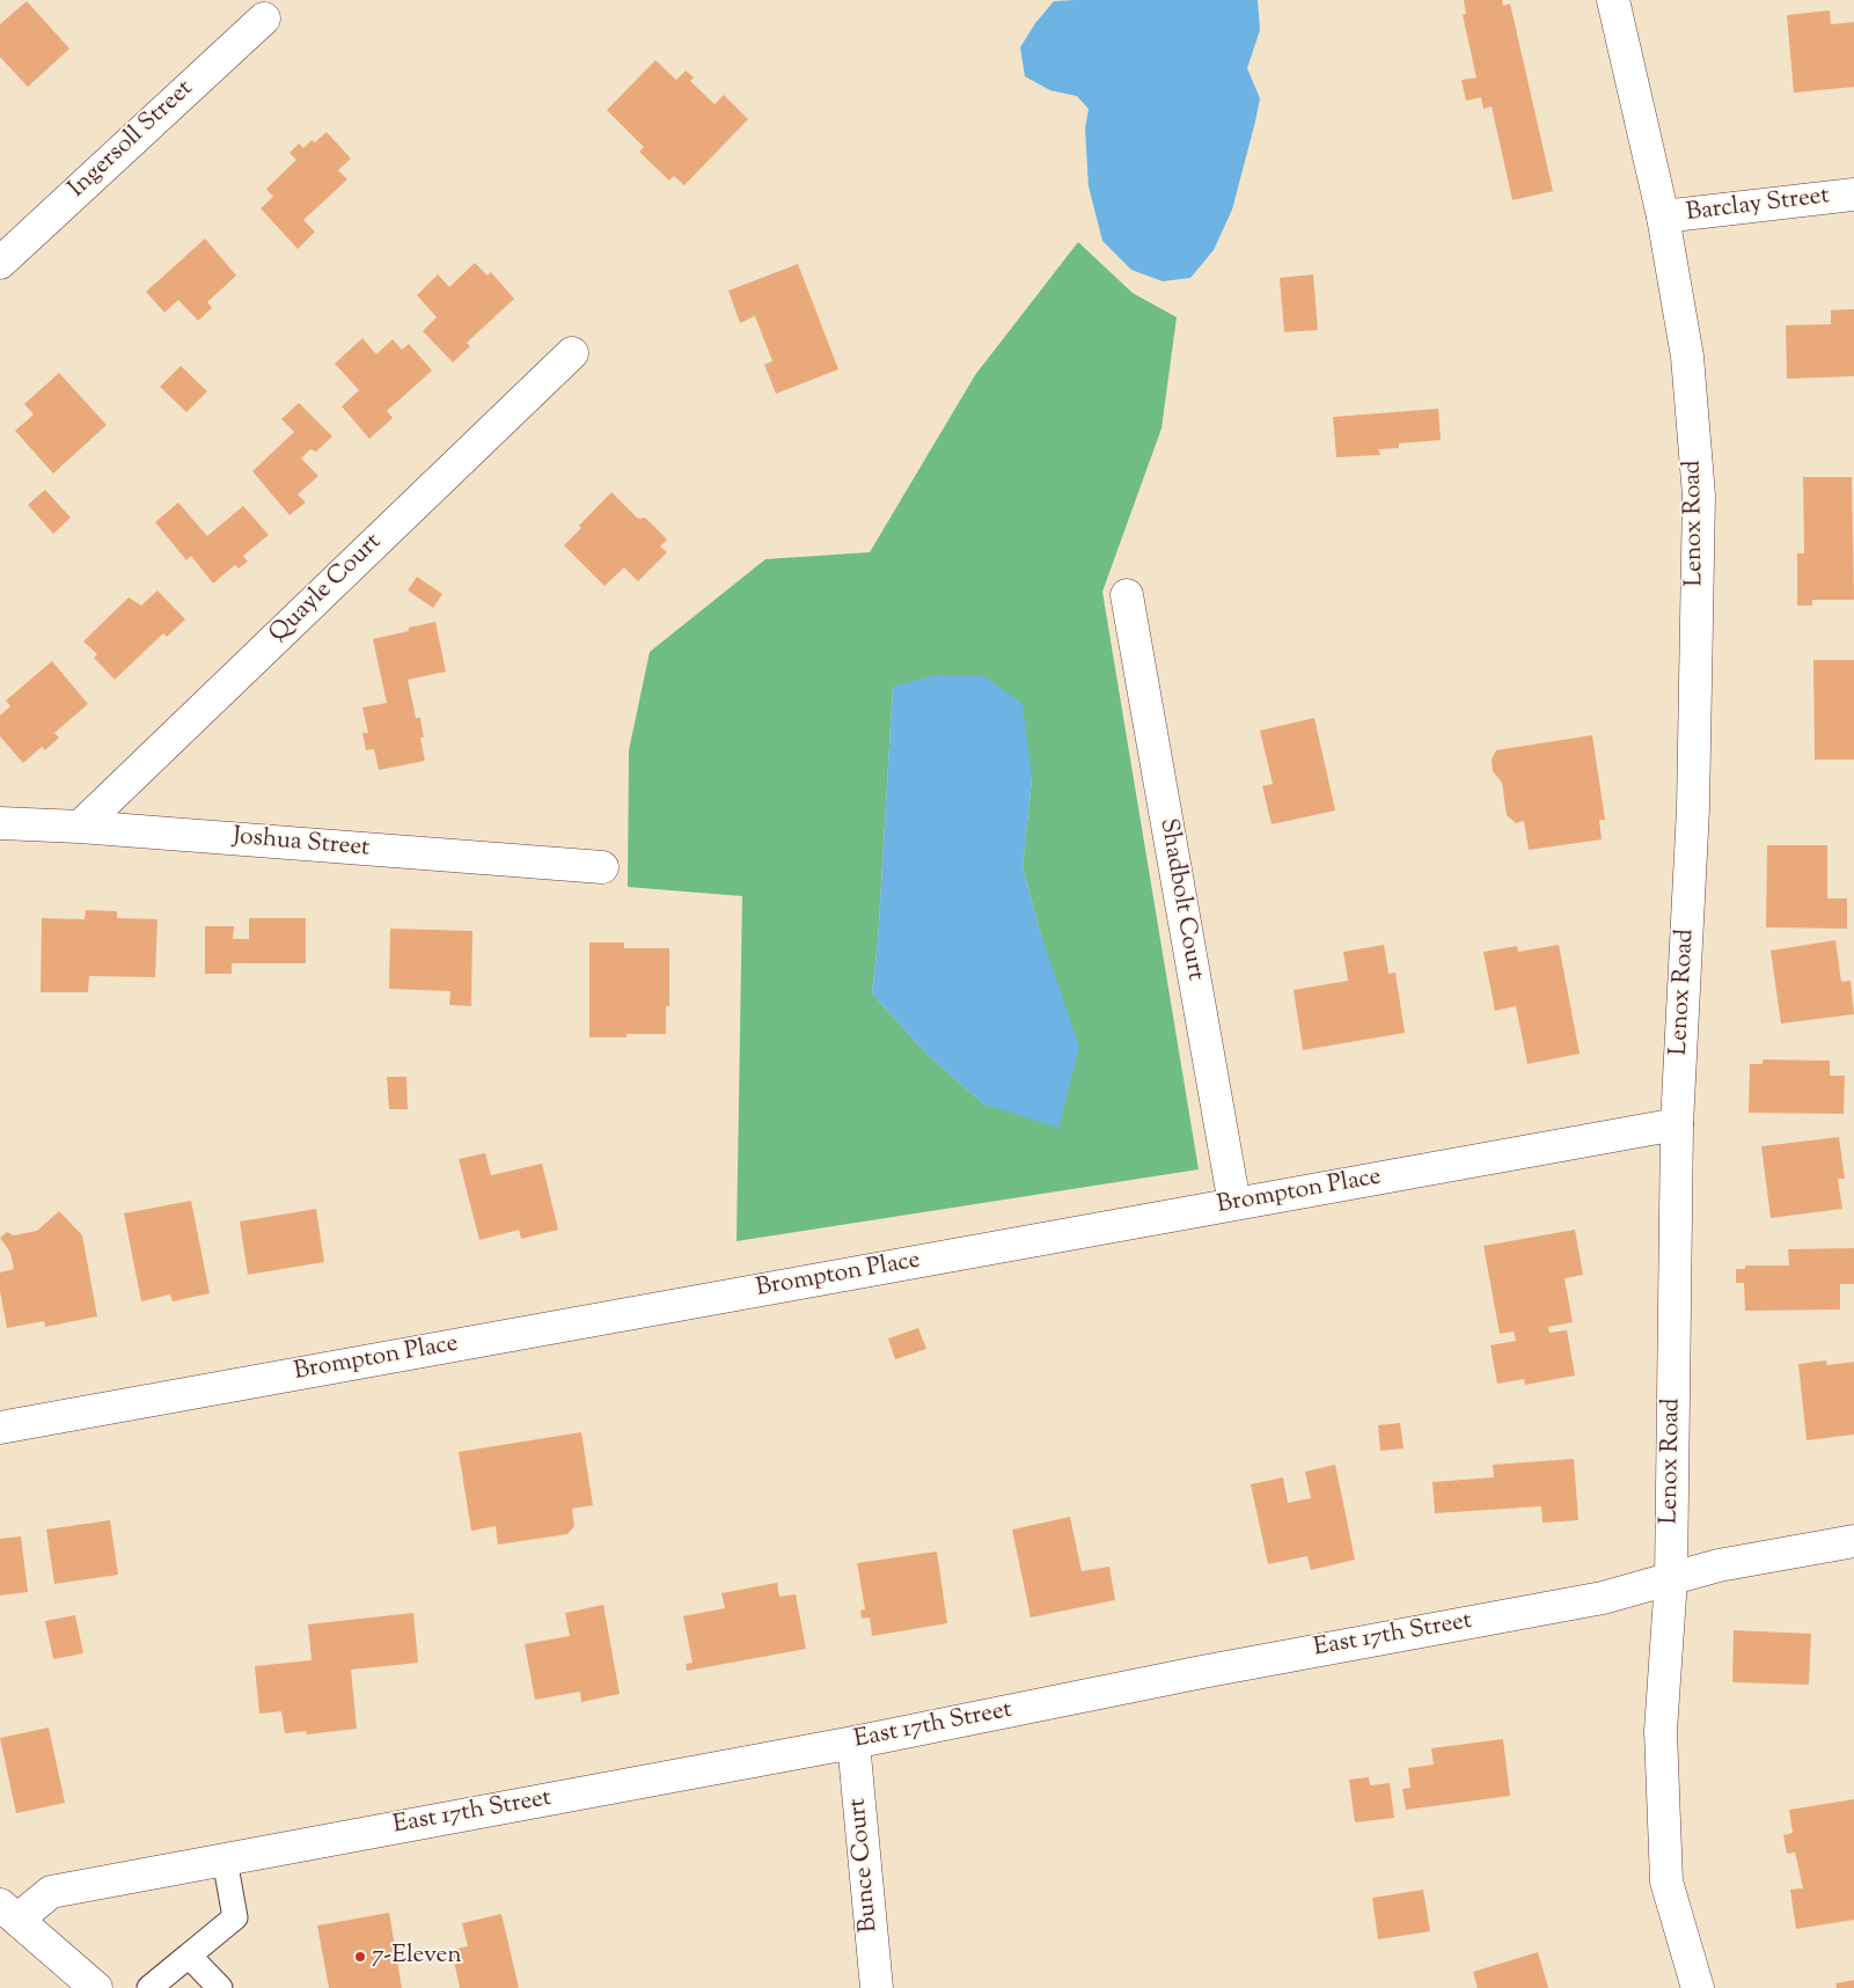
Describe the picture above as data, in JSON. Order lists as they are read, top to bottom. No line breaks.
{"streets":{"street":["Ingersoll Street","Barclay Street","Lenox Road","Quayle Court","Joshua Street","Shadbolt Court","Brompton Place","East 17th Street","Bunce Court"]},"crossings":[["Barclay Street","Lenox Road"],["Lenox Road","Brompton Place"],["Lenox Road","East 17th Street"],["Quayle Court","Joshua Street"],["Shadbolt Court","Brompton Place"],["East 17th Street","Bunce Court"]],"places":["7-Eleven"]}
